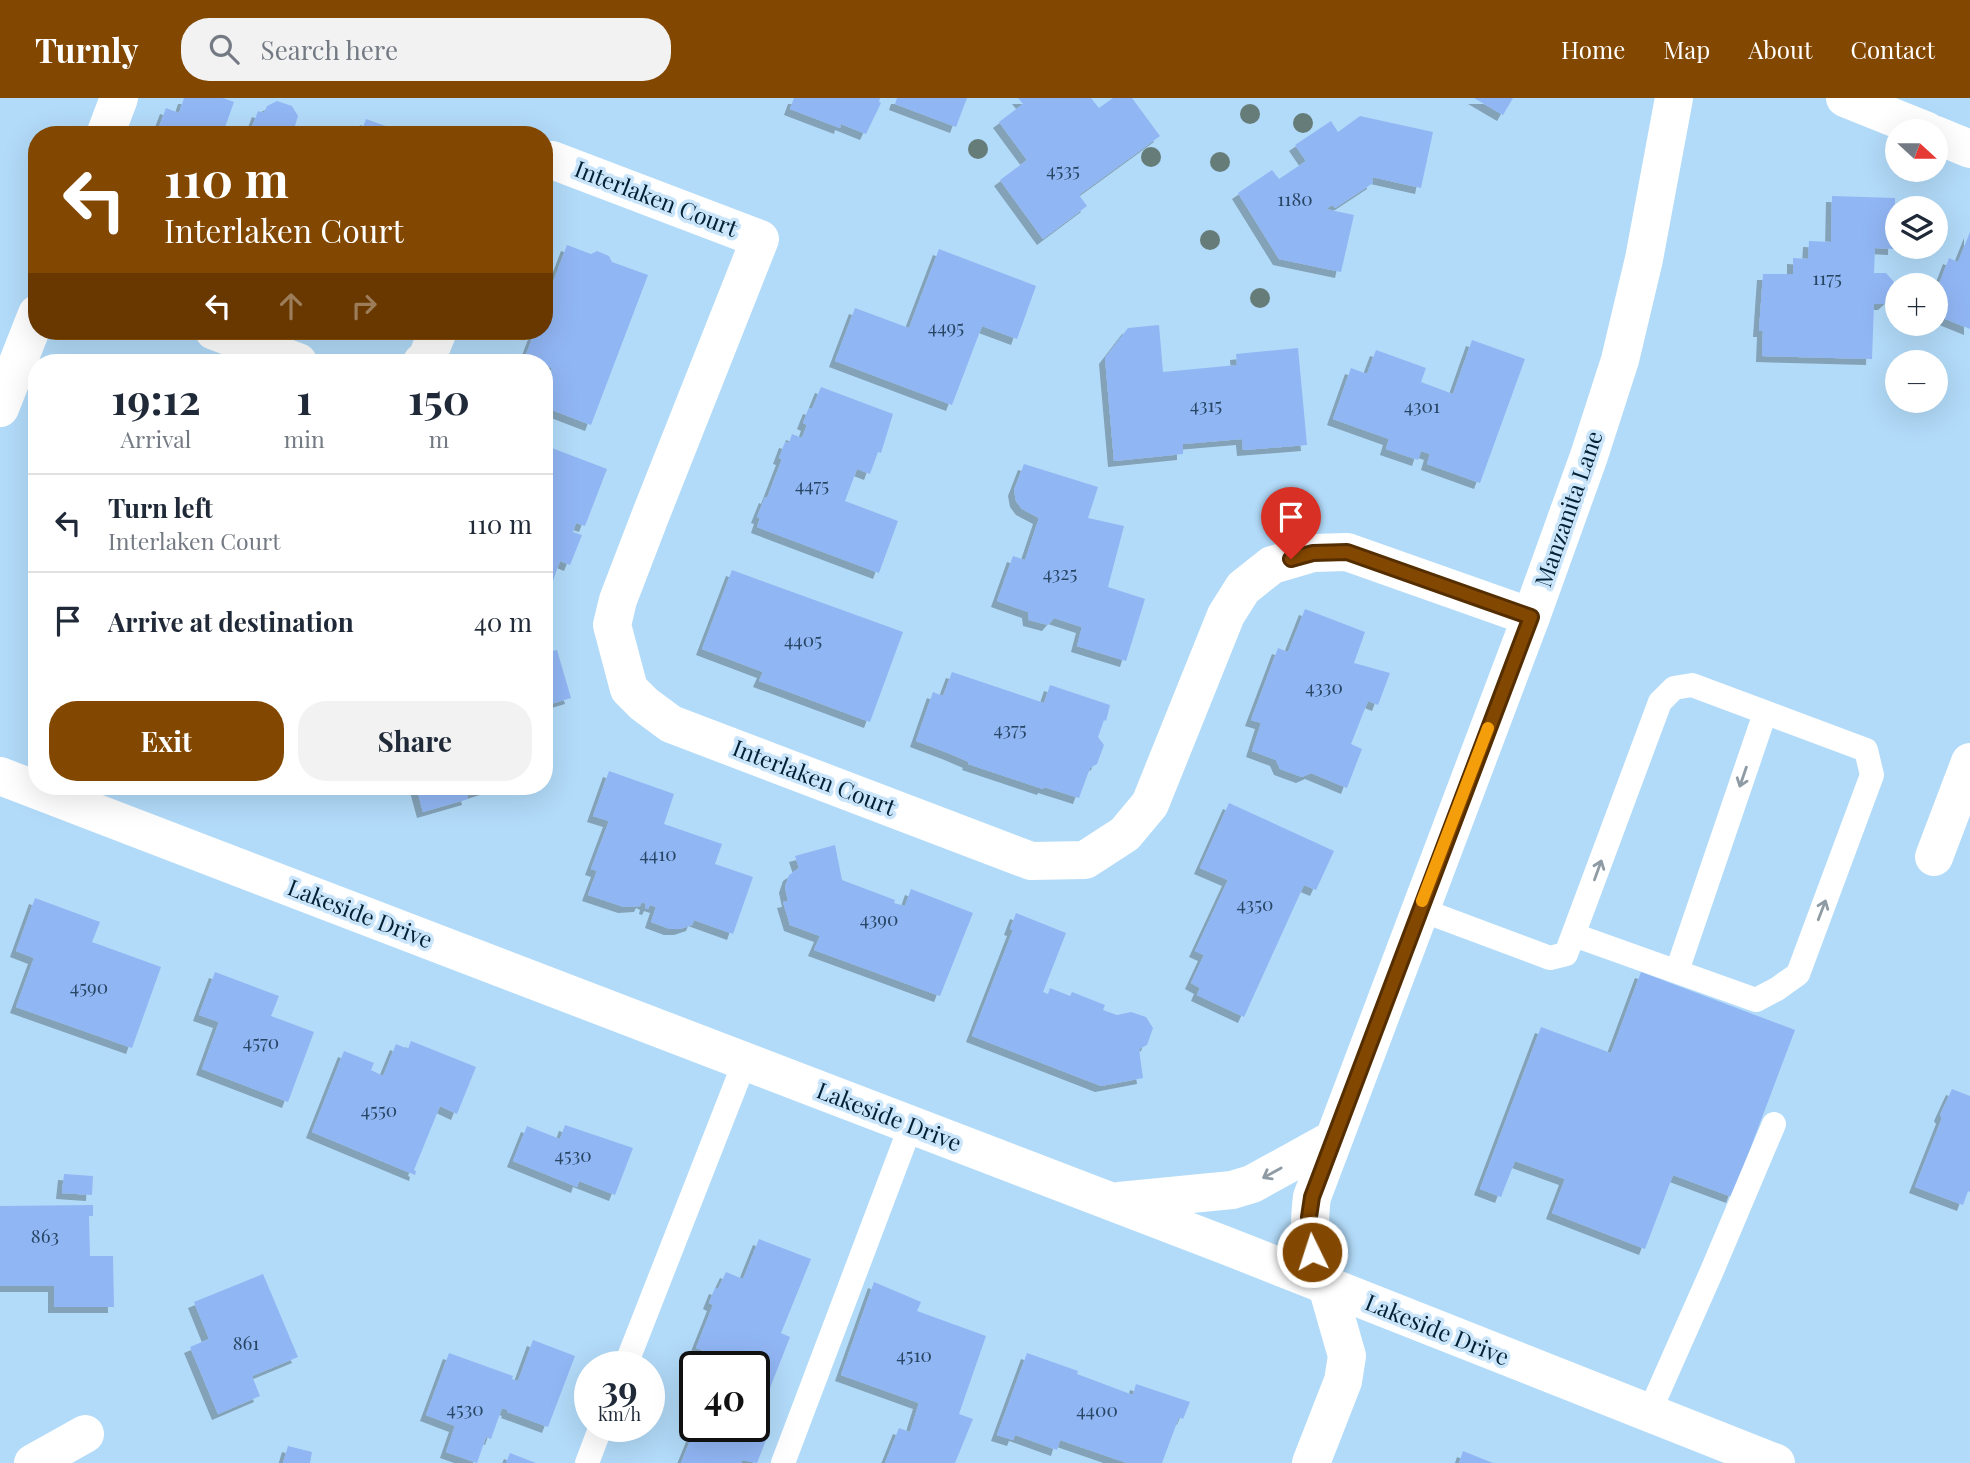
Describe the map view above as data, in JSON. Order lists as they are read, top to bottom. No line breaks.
{"streets":{"street":["Interlaken Court","Manzanita Lane","Lakeside Drive"]},"crossings":[["Interlaken Court","Manzanita Lane"],["Manzanita Lane","Lakeside Drive"]],"house_numbers":["4535","1180","1175","4495","4315","4301","4475","4325","4405","4330","4375","4410","4350","4390","4590","4570","4550","4530","863","861","4510","4530","4400"],"north":"right","page":{"header":"Turnly","search":"Search here","nav":["Home","Map","About","Contact"],"map_buttons":["+","−"],"turn":["110 m","Interlaken Court"],"eta":["19:12","Arrival","1","min","150","m"],"list":[{"name":"Turn left","note":"Interlaken Court","value":"110 m"},{"name":"Arrive at destination","value":"40 m"}],"buttons":["Exit","Share"],"speed":"39 km/h","limit":"40"}}
